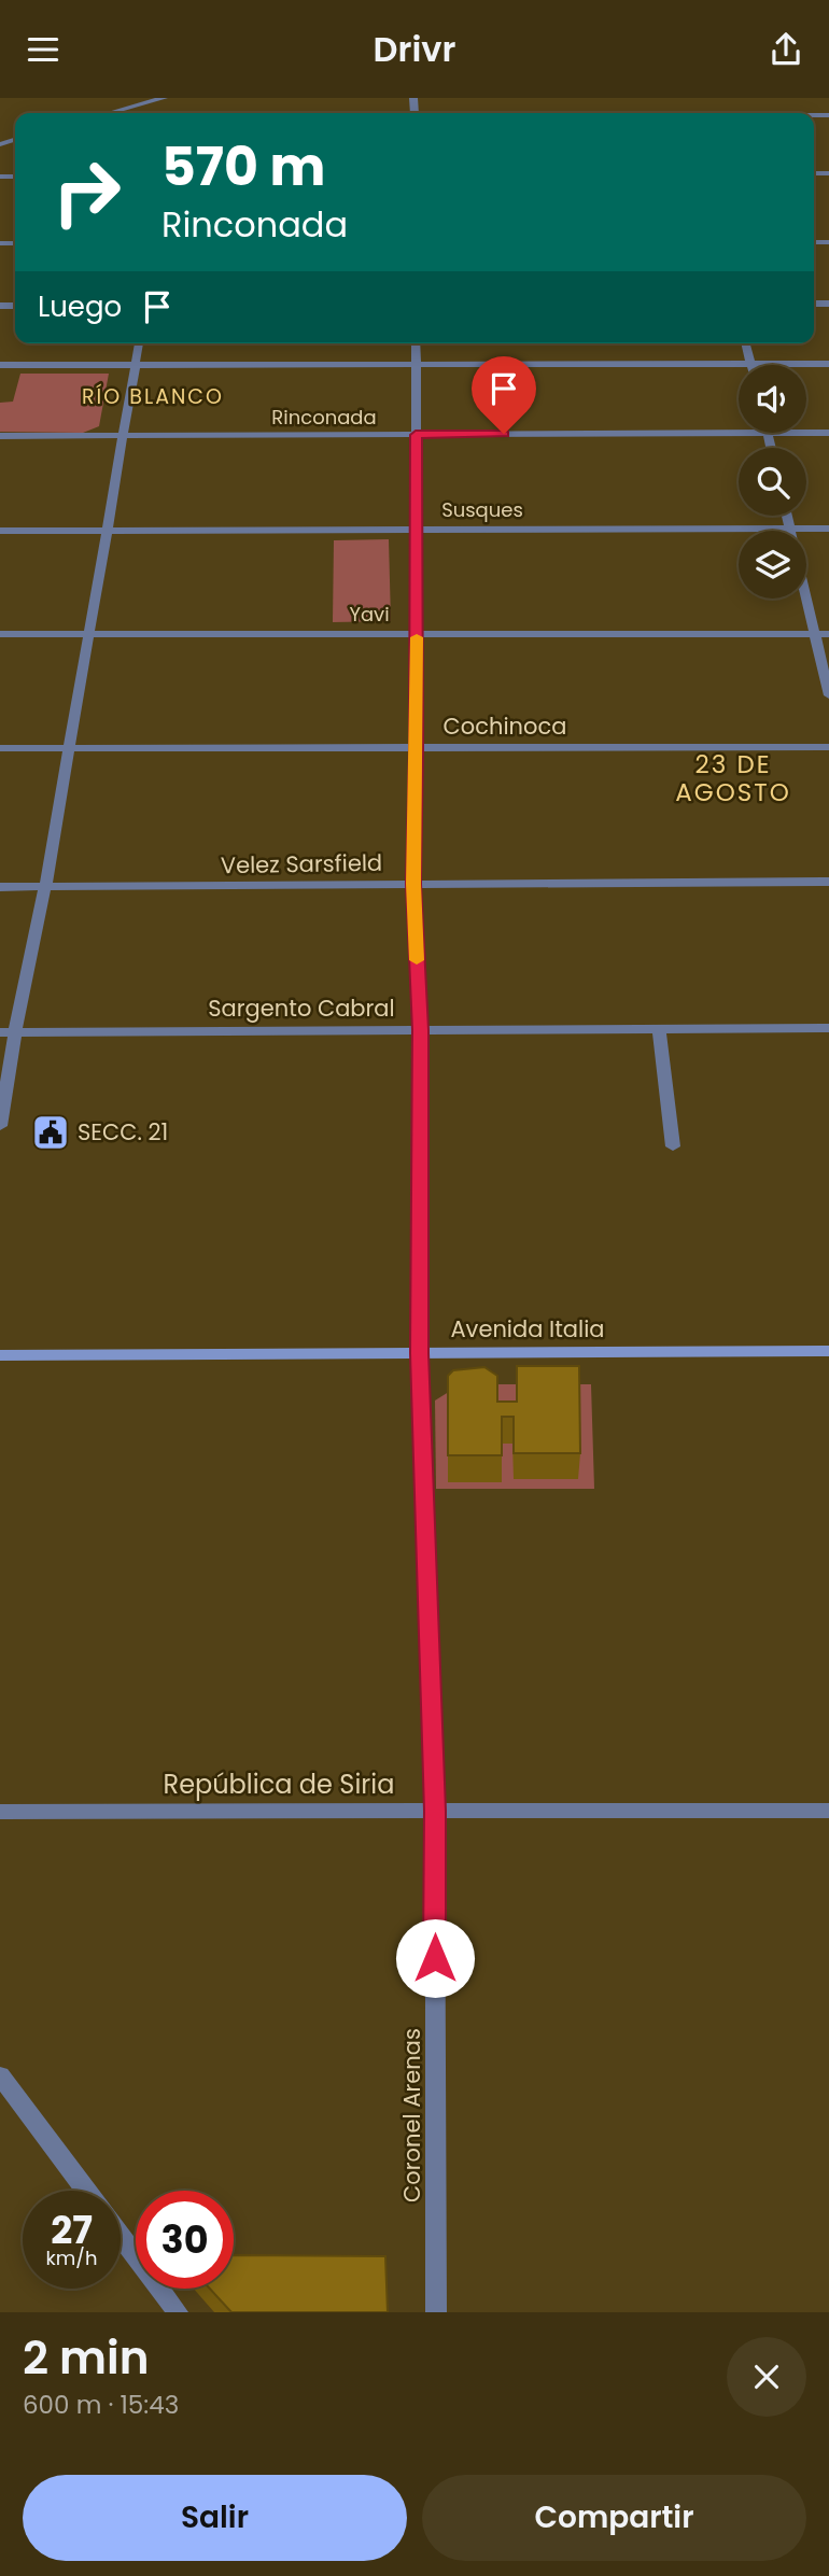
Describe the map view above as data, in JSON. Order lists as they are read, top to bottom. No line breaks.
{"streets":{"main road":["Avenida Italia"],"street":["Rinconada","Susques","Yavi","Cochinoca","Velez Sarsfield","Sargento Cabral","República de Siria","Coronel Arenas"]},"crossings":[["Rinconada","Coronel Arenas"],["Susques","Coronel Arenas"],["Yavi","Coronel Arenas"],["Cochinoca","Coronel Arenas"],["Velez Sarsfield","Coronel Arenas"],["Sargento Cabral","Coronel Arenas"],["Avenida Italia","Coronel Arenas"],["República de Siria","Coronel Arenas"]],"districts":["RÍO BLANCO","23 DE AGOSTO"],"places":{"public building":["SECC. 21"]},"page":{"header":"Drivr","turn":["570 m","Rinconada"],"then":"Luego","speed":"27 km/h","limit":"30","heading":["2 min","600 m · 15:43"],"buttons":["Salir","Compartir"]}}
